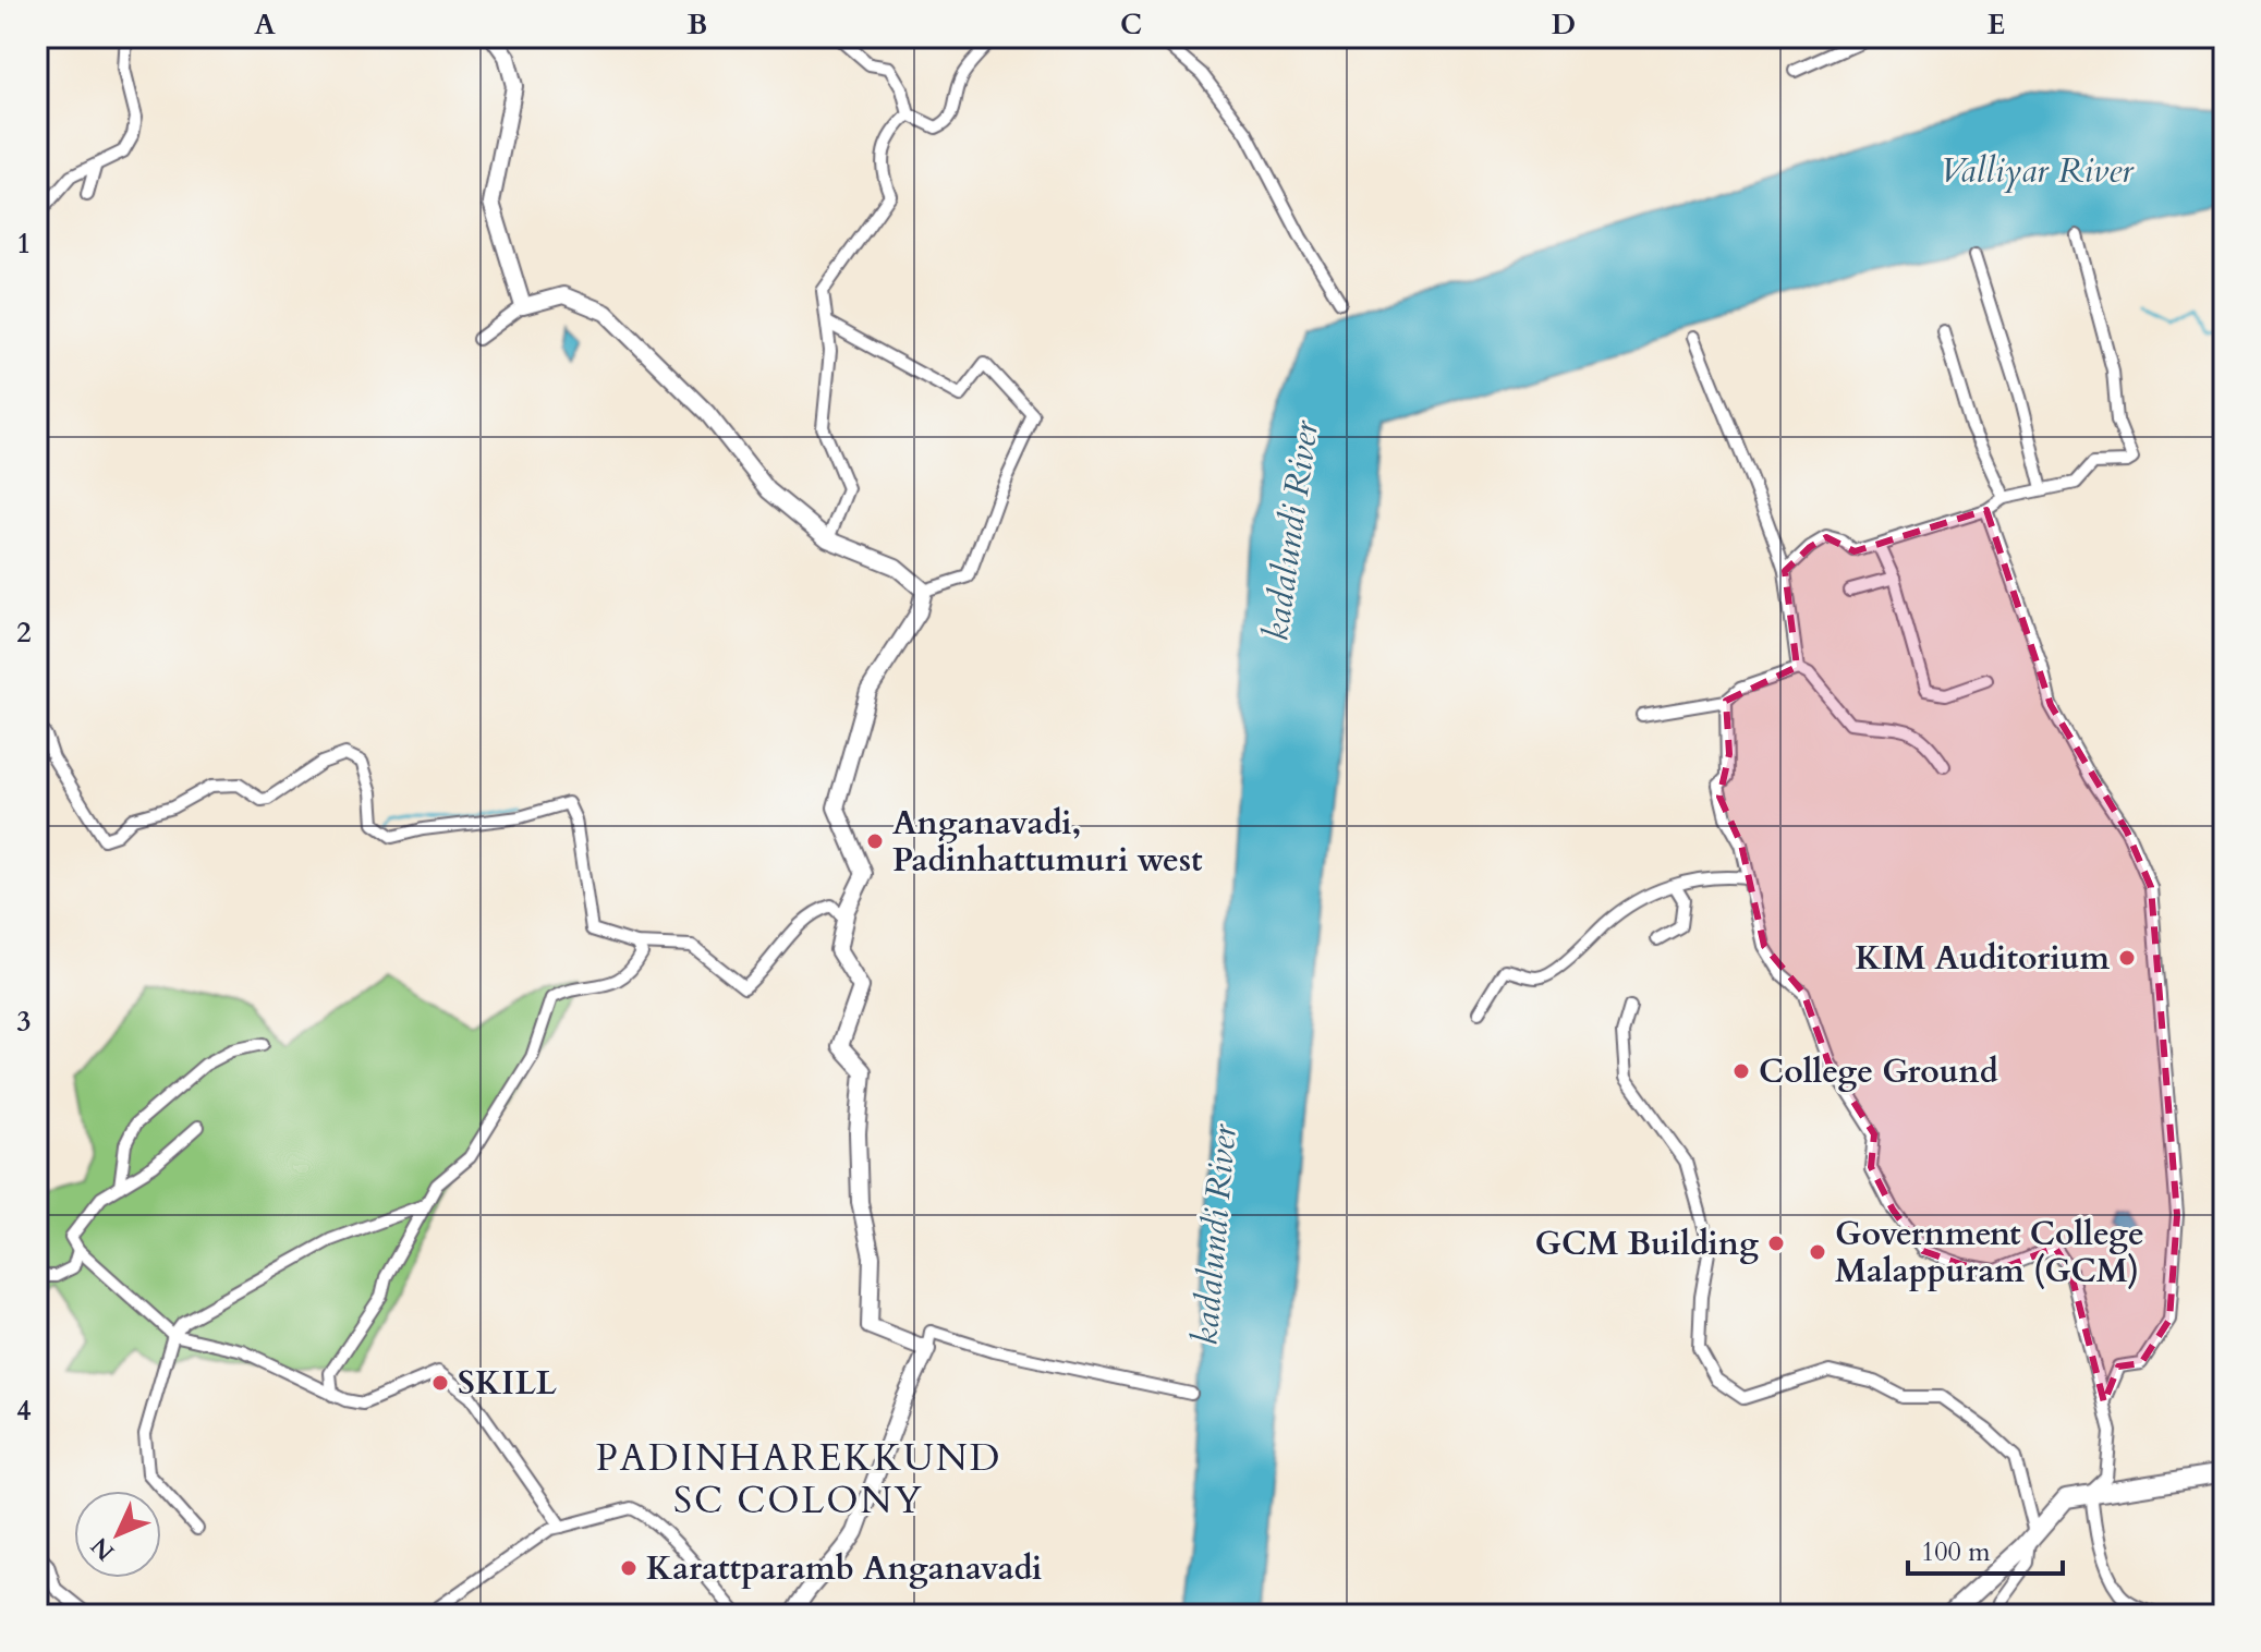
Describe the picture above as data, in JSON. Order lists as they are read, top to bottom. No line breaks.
{"districts":["PADINHAREKKUND SC COLONY"],"water":["Valliyar River","kadalundi River"],"places":["Anganavadi, Padinhattumuri west","KIM Auditorium","College Ground","GCM Building","Government College Malappuram (GCM)","SKILL","Karattparamb Anganavadi"],"scale_bar":"100 m","north":"bottom left","grid":{"columns":["A","B","C","D","E"],"rows":["1","2","3","4"]}}
